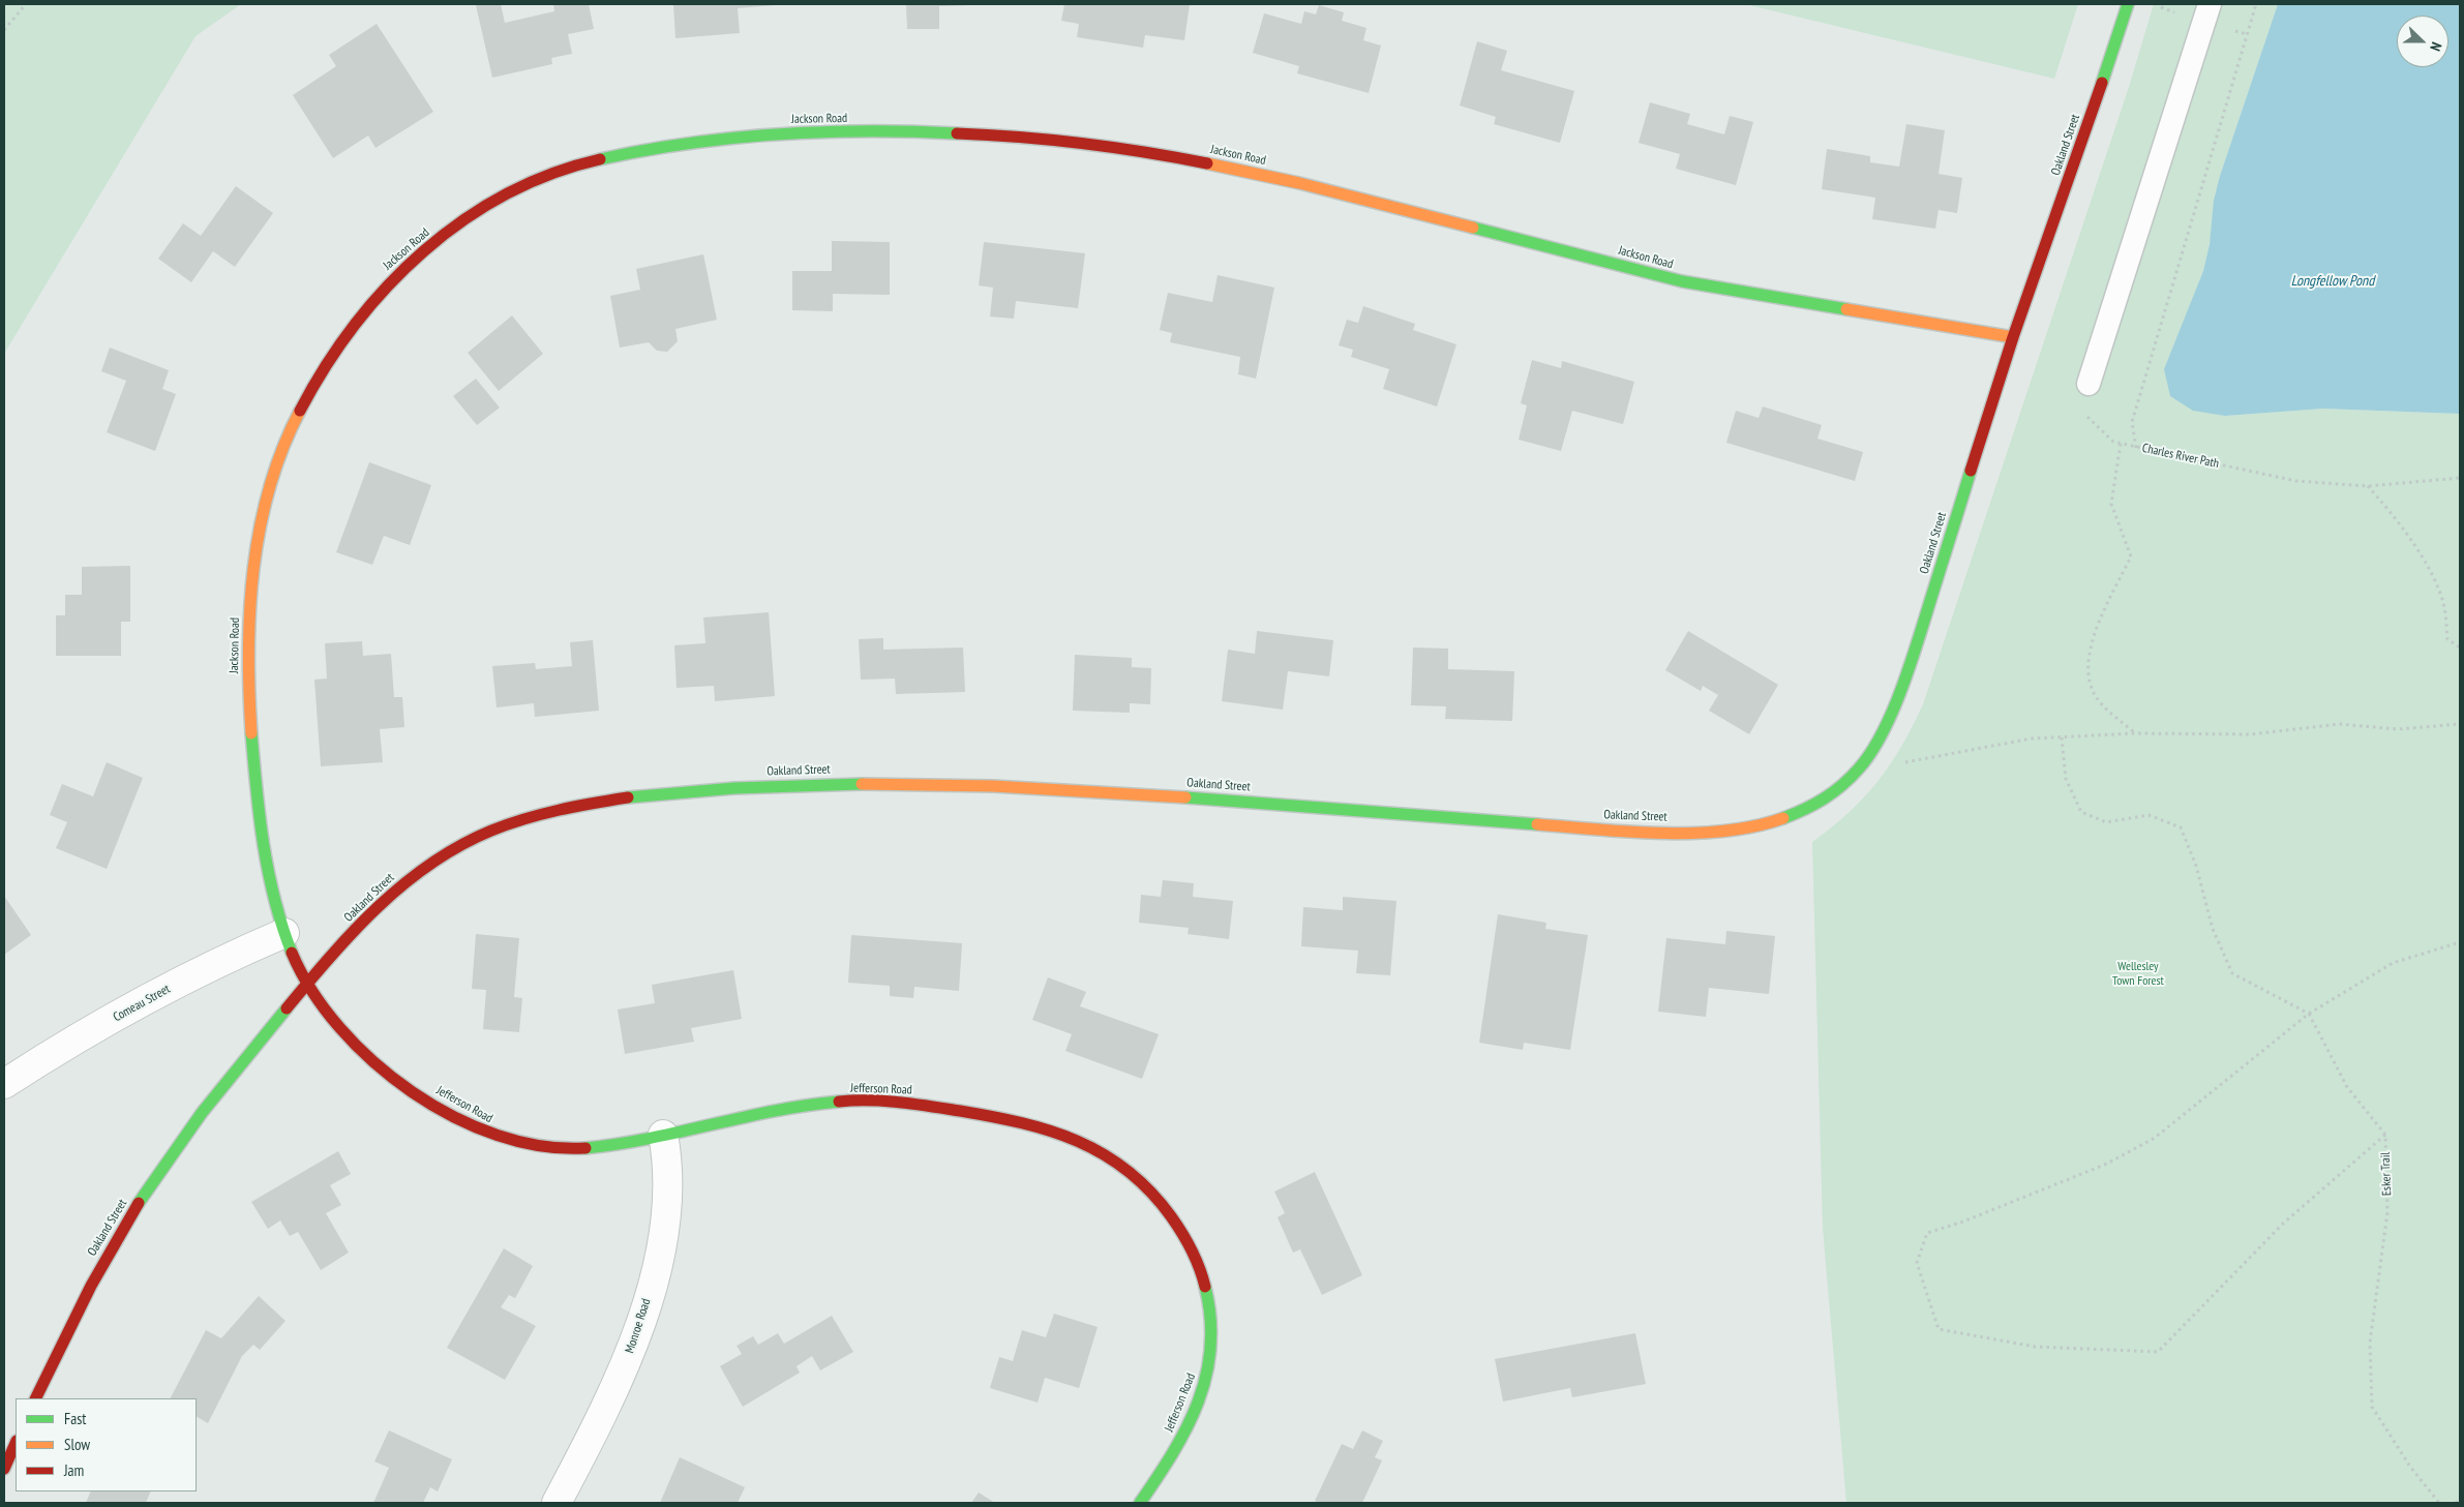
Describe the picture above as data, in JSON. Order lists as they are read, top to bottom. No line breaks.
{"streets":{"street":["Jackson Road","Oakland Street","Comeau Street","Jefferson Road","Monroe Road"],"path":["Charles River Path","Esker Trail"]},"crossings":[["Jackson Road","Oakland Street"],["Jackson Road","Comeau Street"],["Jackson Road","Jefferson Road"],["Oakland Street","Jefferson Road"],["Jefferson Road","Monroe Road"]],"water":["Longfellow Pond"],"parks":["Wellesley Town Forest"],"legend":["Fast","Slow","Jam"],"north":"right"}
